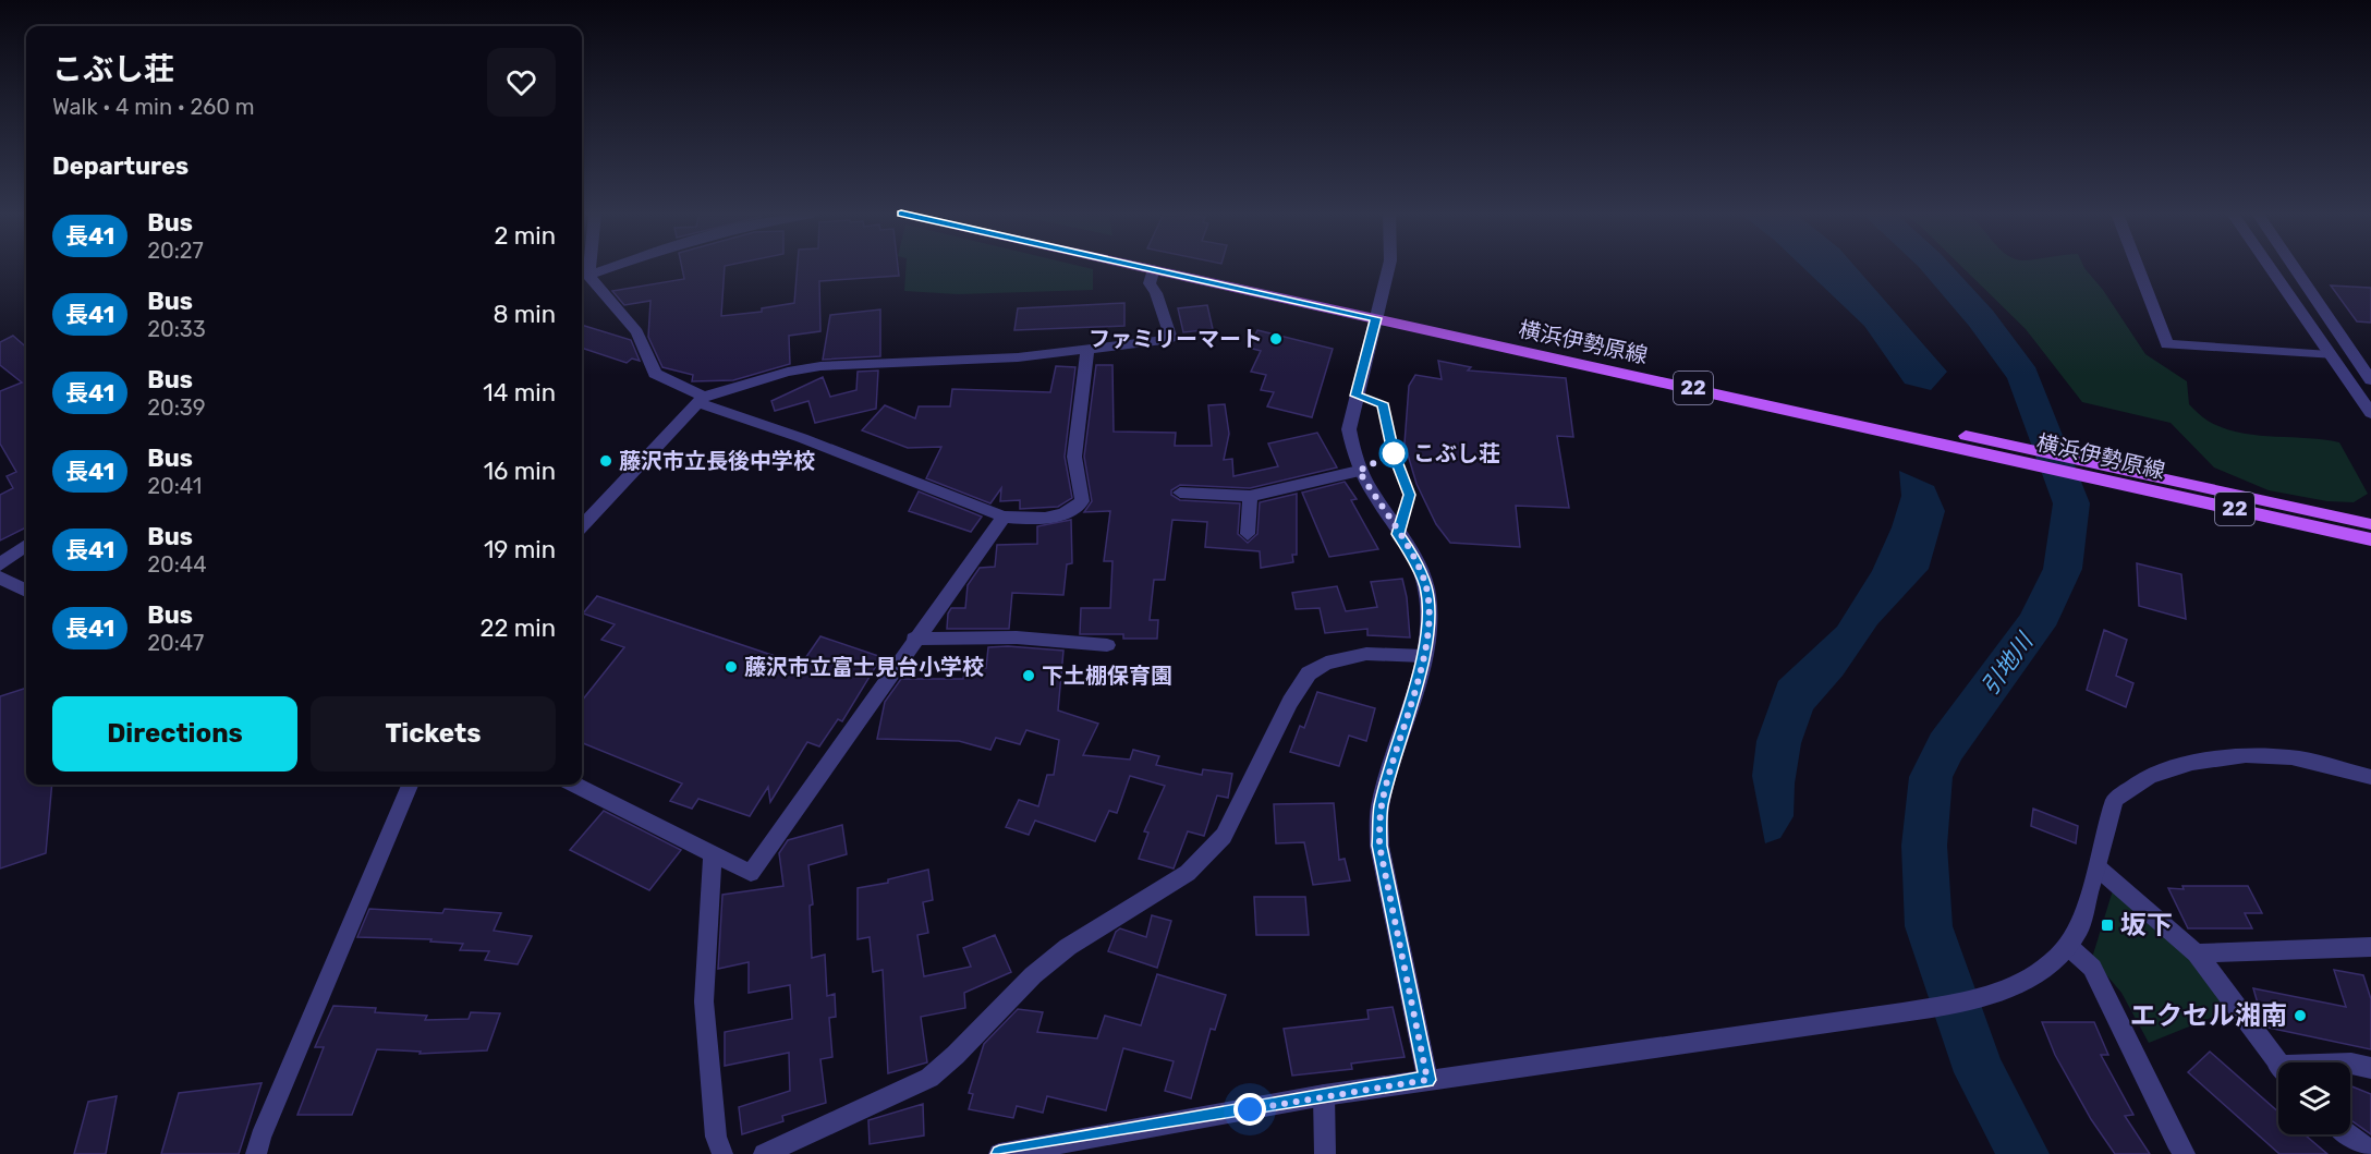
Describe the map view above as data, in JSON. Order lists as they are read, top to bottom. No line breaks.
{"streets":{"main road":["横浜伊勢原線","22"]},"water":["引地川"],"places":{"other":["ファミリーマート","こぶし荘","藤沢市立長後中学校","藤沢市立富士見台小学校","下土棚保育園","エクセル湘南"],"transit":["坂下"]},"lines":["bus line 長41"],"page":{"heading":[["こぶし荘","Walk · 4 min · 260 m"],"Departures"],"list":[{"mark":"長41","name":"Bus","note":"20:27","value":"2 min"},{"mark":"長41","name":"Bus","note":"20:33","value":"8 min"},{"mark":"長41","name":"Bus","note":"20:39","value":"14 min"},{"mark":"長41","name":"Bus","note":"20:41","value":"16 min"},{"mark":"長41","name":"Bus","note":"20:44","value":"19 min"},{"mark":"長41","name":"Bus","note":"20:47","value":"22 min"}],"buttons":["Directions","Tickets"]}}
